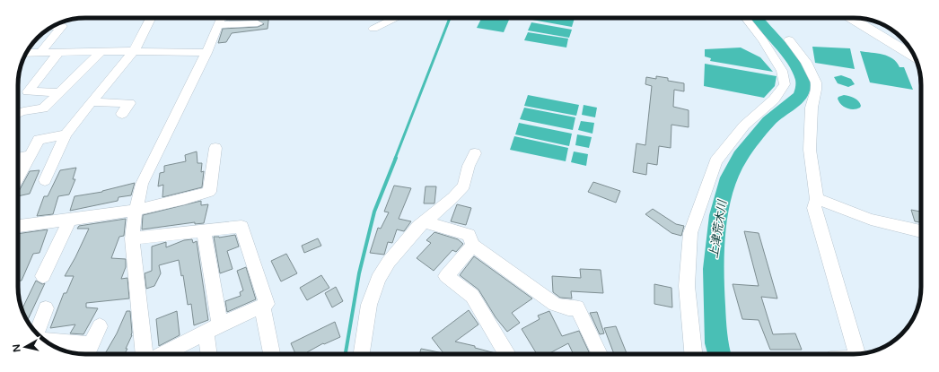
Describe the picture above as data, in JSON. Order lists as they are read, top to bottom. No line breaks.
{"water":["上津荒木川"],"north":"left"}
